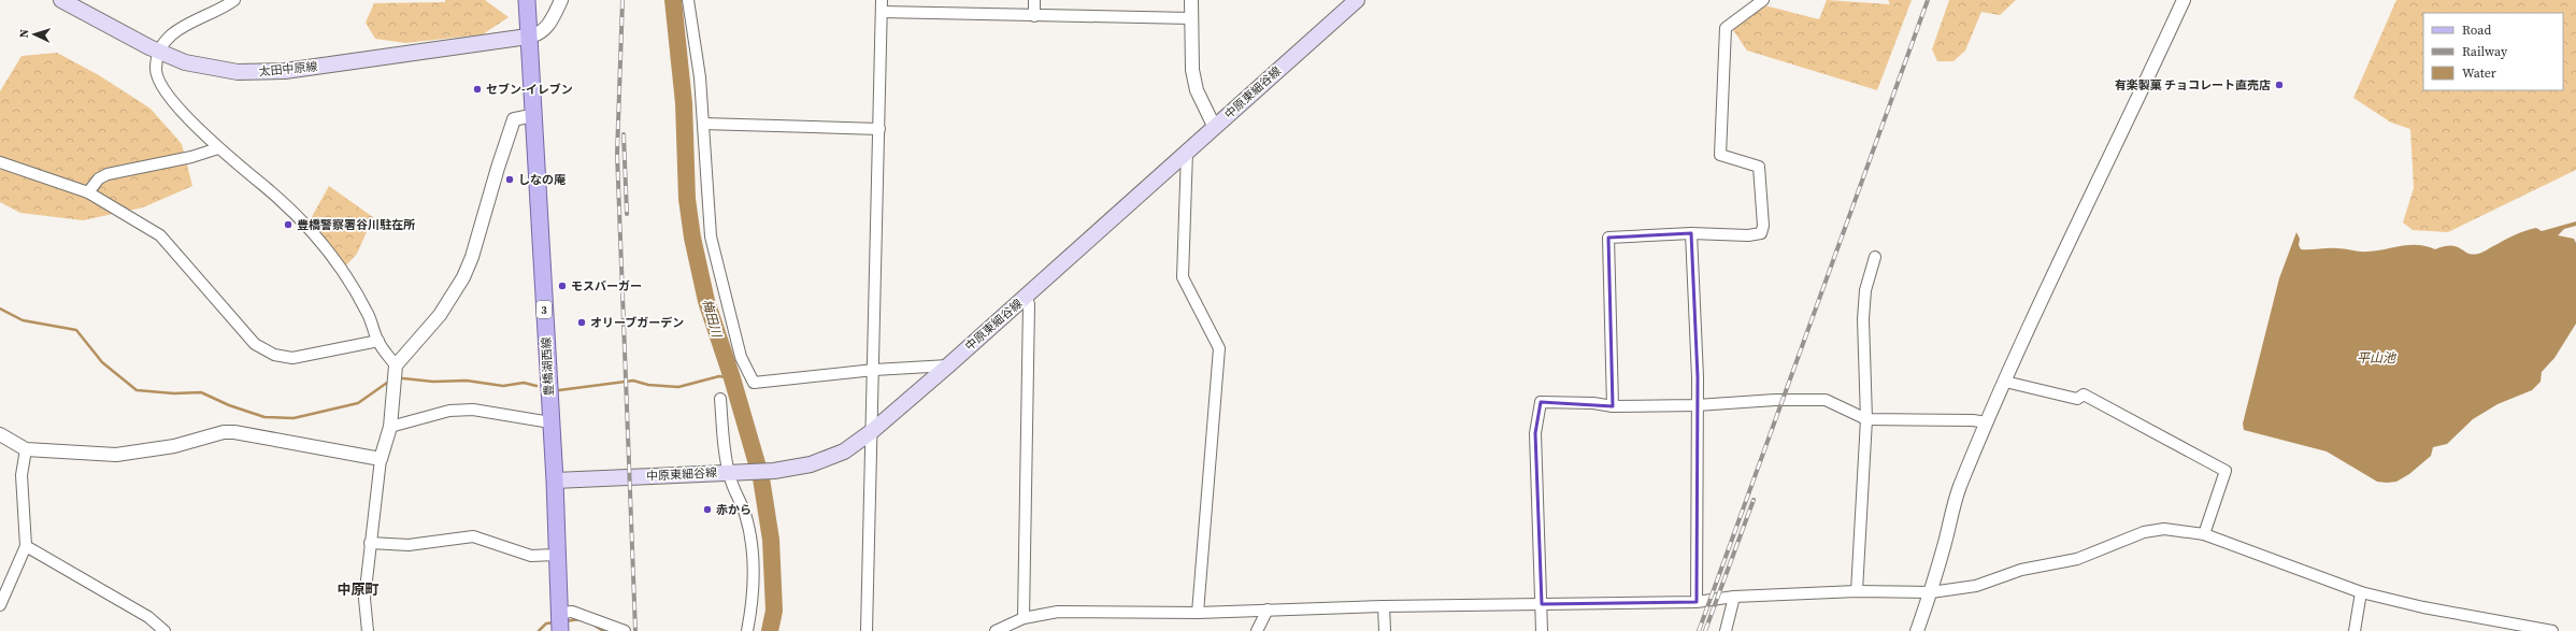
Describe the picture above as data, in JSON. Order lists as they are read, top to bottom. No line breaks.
{"streets":{"main road":["太田中原線","中原東細谷線","3","豊橋湖西線"]},"crossings":[["太田中原線","豊橋湖西線"],["中原東細谷線","豊橋湖西線"]],"districts":["中原町"],"water":["梅田川","平山池"],"places":["有楽製菓 チョコレート直売店","セブン-イレブン","しなの庵","豊橋警察署谷川駐在所","モスバーガー","オリーブガーデン","赤から"],"legend":["Road","Railway","Water"],"north":"left"}
